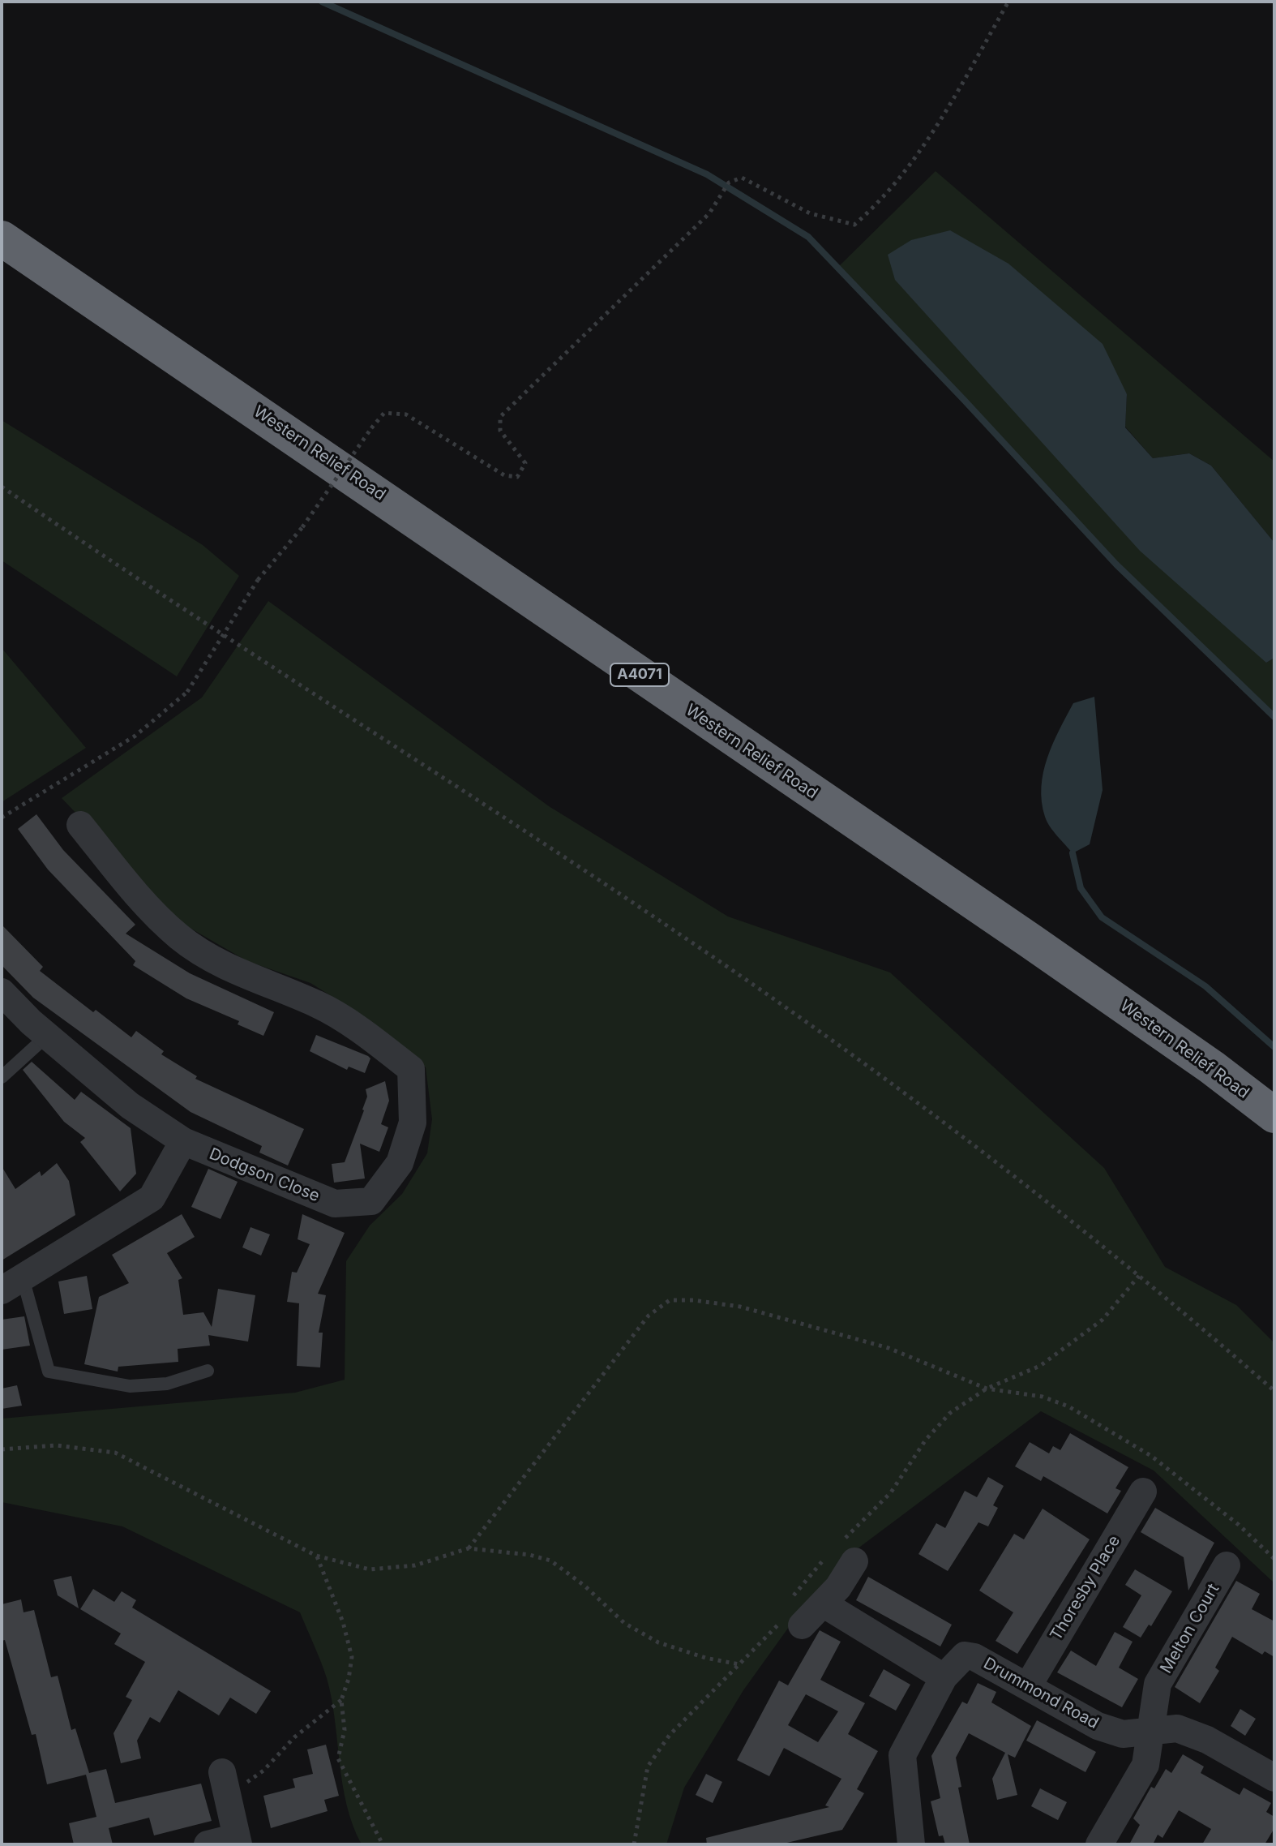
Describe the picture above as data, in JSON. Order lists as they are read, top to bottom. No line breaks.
{"streets":{"highway":["Western Relief Road","A4071"],"street":["Dodgson Close","Thoresby Place","Melton Court","Drummond Road"]},"crossings":[["Thoresby Place","Drummond Road"],["Melton Court","Drummond Road"]]}
